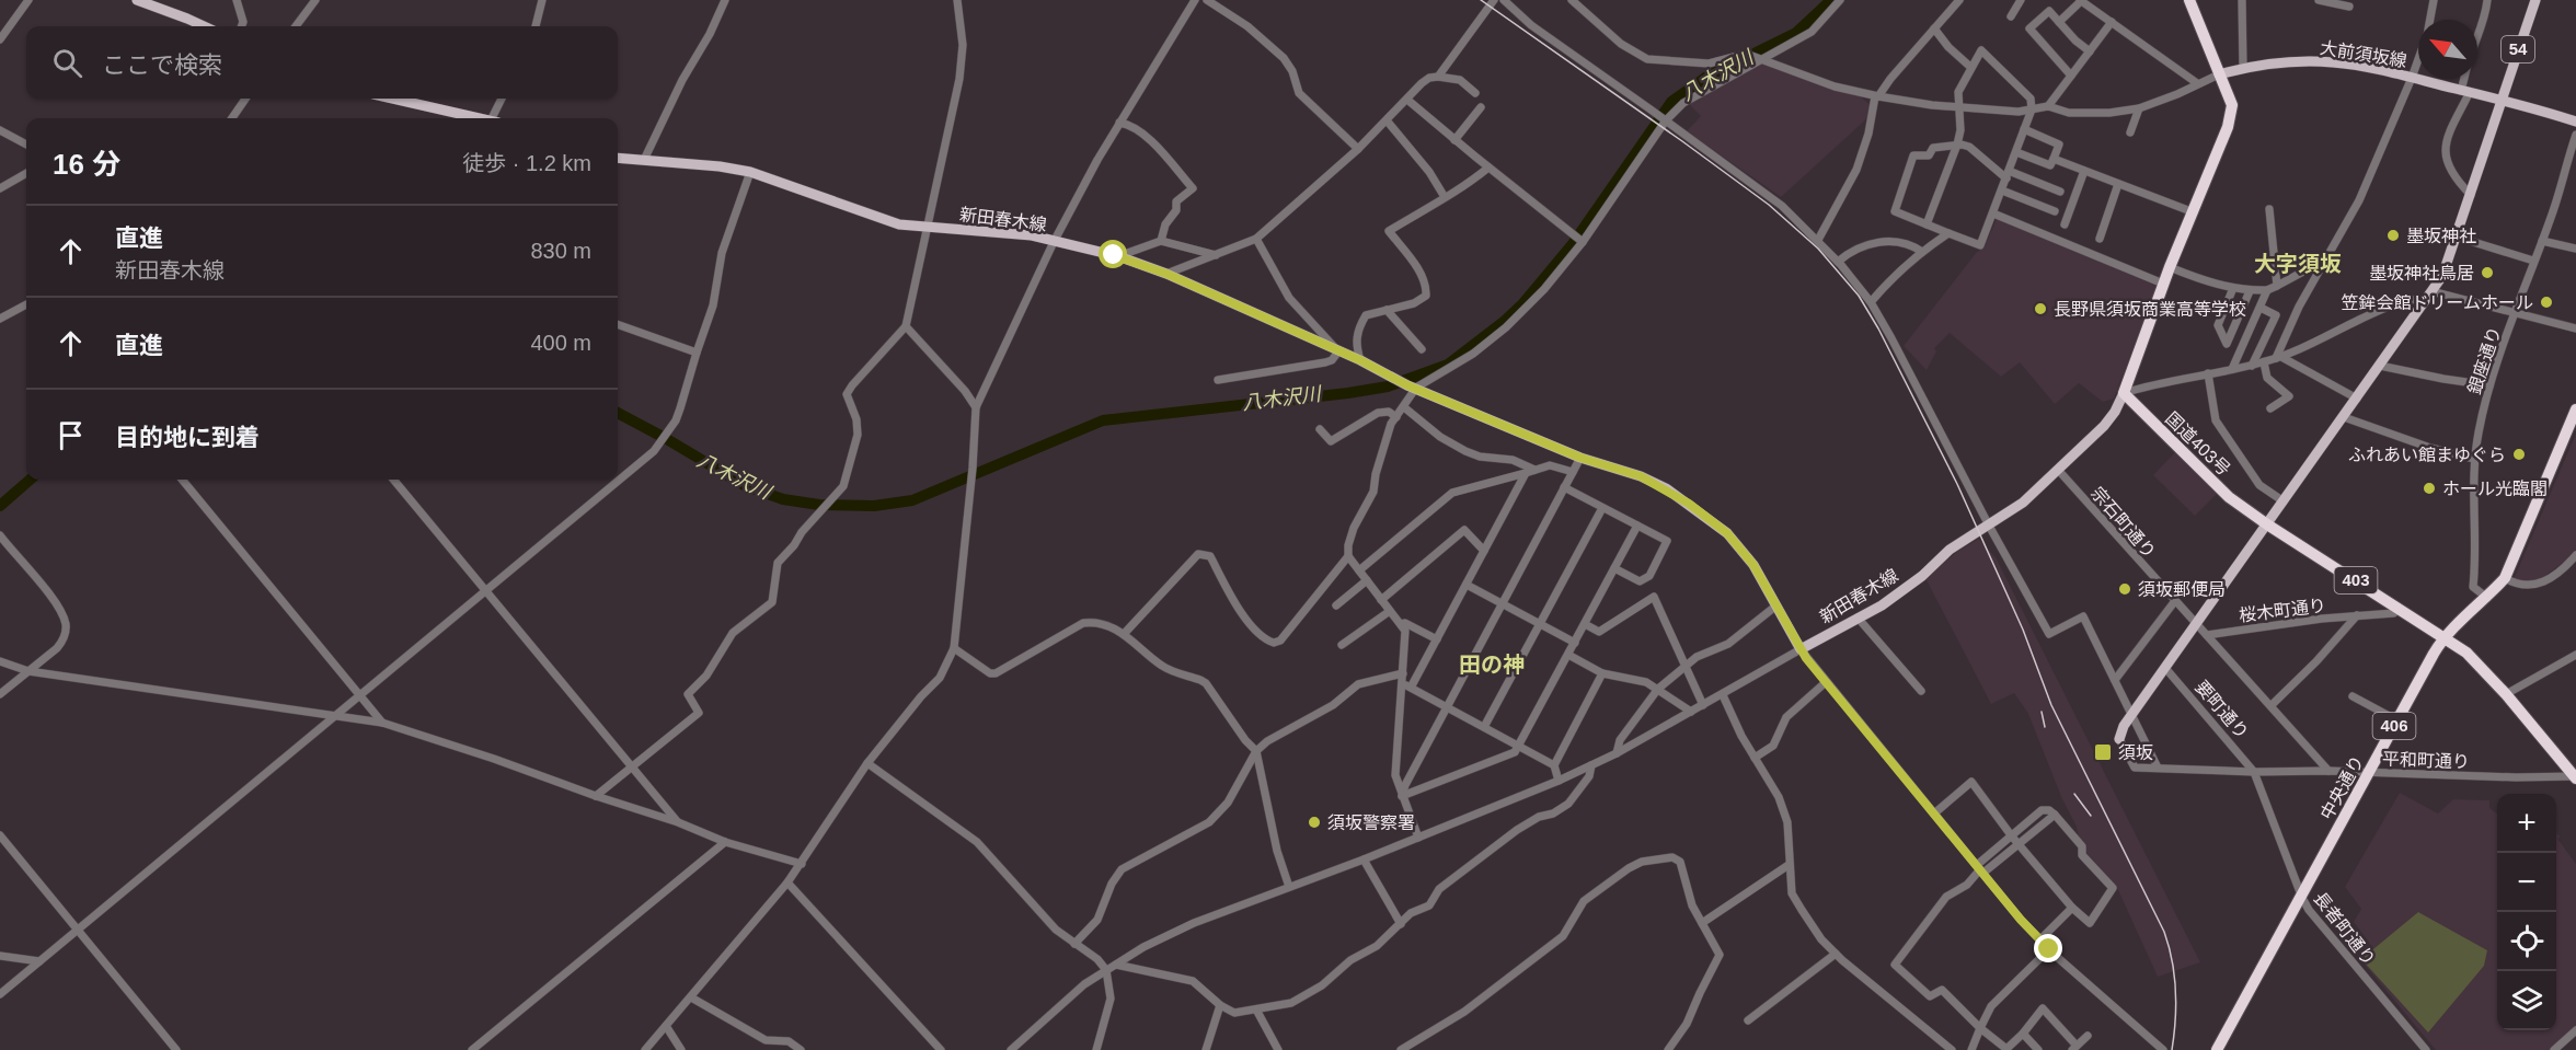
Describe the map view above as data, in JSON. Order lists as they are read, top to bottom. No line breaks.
{"streets":{"highway":["国道403号","403","406","中央通り"],"main road":["54","大前須坂線","新田春木線"],"street":["銀座通り","宗石町通り","桜木町通り","要町通り","平和町通り","長者町通り"]},"crossings":[["54","大前須坂線"],["新田春木線","国道403号"],["新田春木線","宗石町通り"],["銀座通り","中央通り"],["国道403号","桜木町通り"],["国道403号","平和町通り"],["国道403号","中央通り"],["宗石町通り","桜木町通り"],["要町通り","平和町通り"],["要町通り","長者町通り"],["平和町通り","中央通り"],["平和町通り","長者町通り"],["中央通り","長者町通り"]],"districts":["大字須坂","田の神"],"water":["八木沢川"],"places":{"other":["墨坂神社","墨坂神社鳥居","笠鉾会館ドリームホール","長野県須坂商業高等学校","ふれあい館まゆぐら","ホール光臨閣","須坂郵便局","須坂警察署"],"transit":["須坂"]},"north":"top left","page":{"search":"ここで検索","heading":["16 分","徒歩 · 1.2 km"],"list":[["直進","新田春木線","830 m"],["直進","400 m"],"目的地に到着"],"map_buttons":["+","−"]}}
